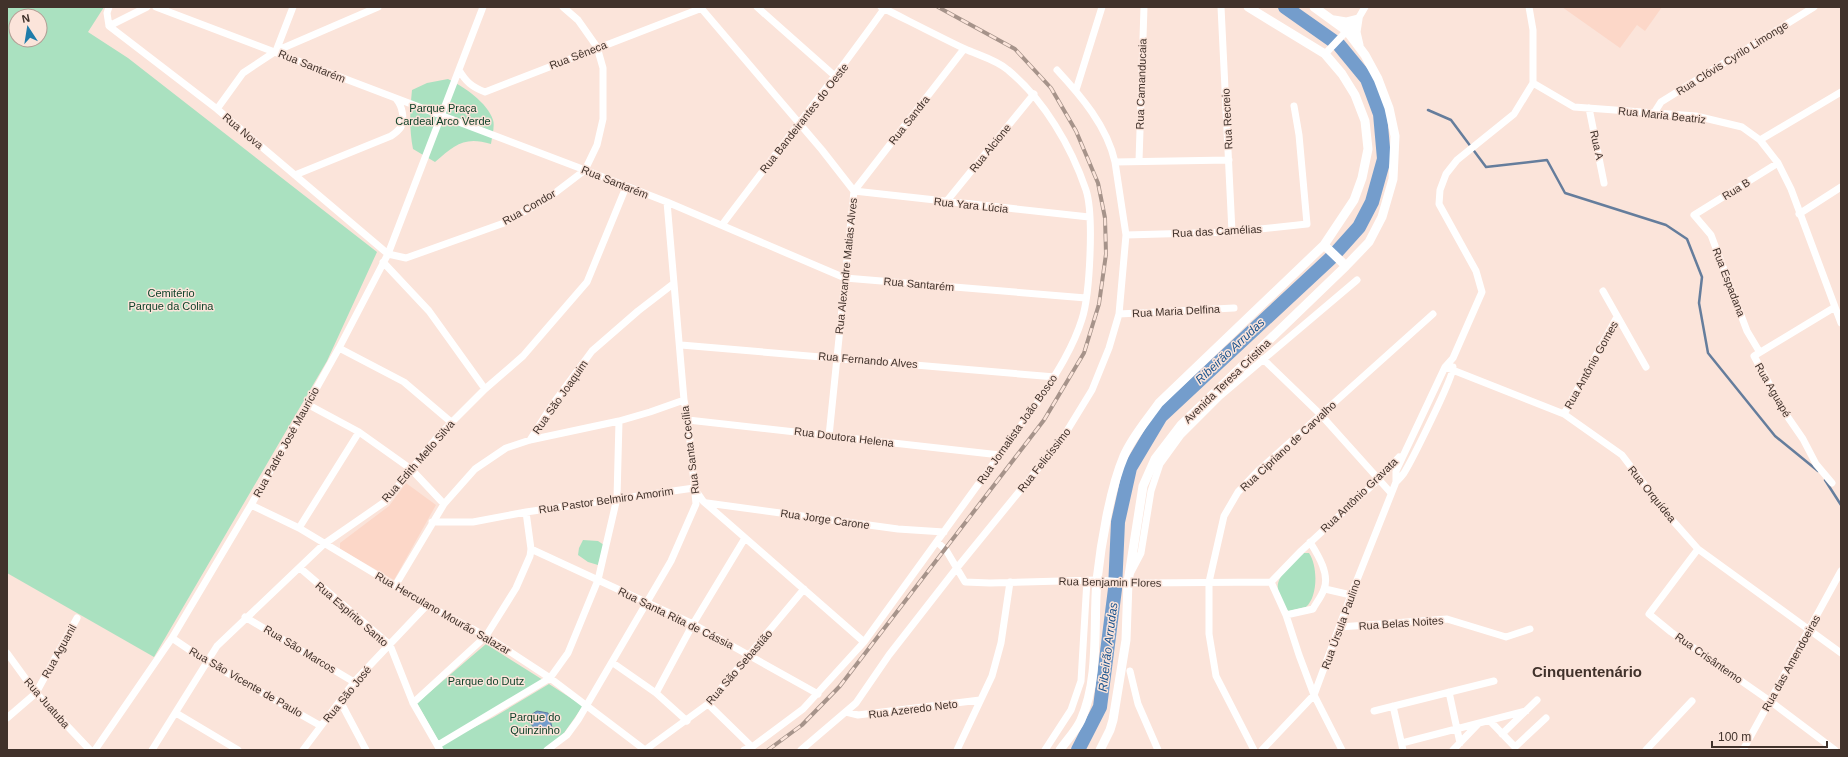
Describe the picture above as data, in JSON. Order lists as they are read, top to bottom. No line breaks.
{"streets":{"main road":["Avenida Teresa Cristina"],"street":["Rua Sêneca","Rua Clóvis Cyrilo Limonge","Rua Santarém","Rua Camanducaia","Rua Maria Beatriz","Rua Bandeirantes do Oeste","Rua Recreio","Rua Sandra","Rua Nova","Rua A","Rua Alcione","Rua B","Rua Yara Lúcia","Rua Condor","Rua das Camélias","Rua Alexandre Matias Alves","Rua Espadana","Rua Maria Delfina","Rua Fernando Alves","Rua Antônio Gomes","Rua Aguapé","Rua São Joaquim","Rua Jornalista João Bosco","Rua Doutora Helena","Rua Padre José Maurício","Rua Cipriano de Carvalho","Rua Santa Cecília","Rua Felicíssimo","Rua Edith Mello Silva","Rua Orquídea","Rua Antônio Gravata","Rua Pastor Belmiro Amorim","Rua Jorge Carone","Rua Benjamin Flores","Rua Herculano Mourão Salazar","Rua Espírito Santo","Rua Santa Rita de Cássia","Rua Belas Noites","Rua Úrsula Paulino","Rua São Marcos","Rua Aguanil","Rua Crisântemo","Rua das Amendoeiras","Rua São Sebastião","Rua São Vicente de Paulo","Rua São José","Rua Juatuba","Rua Azeredo Neto"]},"crossings":[["Rua Sêneca","Rua Condor"],["Rua Sêneca","Rua Alexandre Matias Alves"],["Rua Sêneca","Rua Padre José Maurício"],["Rua Clóvis Cyrilo Limonge","Rua Maria Beatriz"],["Rua Santarém","Rua Bandeirantes do Oeste"],["Rua Santarém","Rua Condor"],["Rua Santarém","Rua Alexandre Matias Alves"],["Rua Santarém","Rua Jornalista João Bosco"],["Rua Santarém","Rua Padre José Maurício"],["Rua Santarém","Rua Santa Cecília"],["Rua Santarém","Rua Edith Mello Silva"],["Rua Maria Beatriz","Rua A"],["Rua Maria Beatriz","Rua B"],["Rua Maria Beatriz","Rua Aguapé"],["Rua Maria Beatriz","Rua Úrsula Paulino"],["Rua Bandeirantes do Oeste","Rua Alexandre Matias Alves"],["Rua Bandeirantes do Oeste","Rua Jornalista João Bosco"],["Rua Recreio","Rua das Camélias"],["Rua Sandra","Rua Yara Lúcia"],["Rua Sandra","Rua Alexandre Matias Alves"],["Rua Sandra","Rua Jornalista João Bosco"],["Rua Nova","Rua Condor"],["Rua Nova","Rua Padre José Maurício"],["Rua Alcione","Rua Yara Lúcia"],["Rua Alcione","Rua Jornalista João Bosco"],["Rua B","Rua Espadana"],["Rua Yara Lúcia","Rua Alexandre Matias Alves"],["Rua Yara Lúcia","Rua Jornalista João Bosco"],["Rua Condor","Rua Padre José Maurício"],["Rua das Camélias","Rua Felicíssimo"],["Rua Alexandre Matias Alves","Rua Fernando Alves"],["Rua Alexandre Matias Alves","Rua Doutora Helena"],["Rua Espadana","Rua Aguapé"],["Rua Maria Delfina","Rua Felicíssimo"],["Rua Fernando Alves","Rua Jornalista João Bosco"],["Rua Fernando Alves","Rua Santa Cecília"],["Rua Antônio Gomes","Rua Orquídea"],["Avenida Teresa Cristina","Rua Benjamin Flores"],["Rua São Joaquim","Rua Santa Cecília"],["Rua São Joaquim","Rua Pastor Belmiro Amorim"],["Rua São Joaquim","Rua Herculano Mourão Salazar"],["Rua Jornalista João Bosco","Rua Doutora Helena"],["Rua Jornalista João Bosco","Rua Jorge Carone"],["Rua Jornalista João Bosco","Rua Santa Rita de Cássia"],["Rua Doutora Helena","Rua Santa Cecília"],["Rua Padre José Maurício","Rua Herculano Mourão Salazar"],["Rua Padre José Maurício","Rua São Vicente de Paulo"],["Rua Cipriano de Carvalho","Rua Benjamin Flores"],["Rua Santa Cecília","Rua Pastor Belmiro Amorim"],["Rua Santa Cecília","Rua Herculano Mourão Salazar"],["Rua Santa Cecília","Rua Santa Rita de Cássia"],["Rua Felicíssimo","Rua Benjamin Flores"],["Rua Felicíssimo","Rua Azeredo Neto"],["Rua Edith Mello Silva","Rua Herculano Mourão Salazar"],["Rua Edith Mello Silva","Rua Espírito Santo"],["Rua Edith Mello Silva","Rua São Marcos"],["Rua Edith Mello Silva","Rua São Vicente de Paulo"],["Rua Orquídea","Rua Úrsula Paulino"],["Rua Orquídea","Rua Crisântemo"],["Rua Orquídea","Rua das Amendoeiras"],["Rua Antônio Gravata","Rua Benjamin Flores"],["Rua Antônio Gravata","Rua Úrsula Paulino"],["Rua Herculano Mourão Salazar","Rua São Sebastião"],["Rua Herculano Mourão Salazar","Rua São José"],["Rua Espírito Santo","Rua São José"],["Rua Santa Rita de Cássia","Rua São Sebastião"],["Rua Belas Noites","Rua Úrsula Paulino"],["Rua São Marcos","Rua São José"],["Rua Aguanil","Rua Juatuba"],["Rua Crisântemo","Rua das Amendoeiras"],["Rua São Vicente de Paulo","Rua São José"]],"districts":["Cinquentenário"],"water":["Ribeirão Arrudas"],"parks":["Parque Praça Cardeal Arco Verde","Cemitério Parque da Colina","Parque do Dutz","Parque do Quinzinho"],"scale_bar":"100 m","north":"top"}
